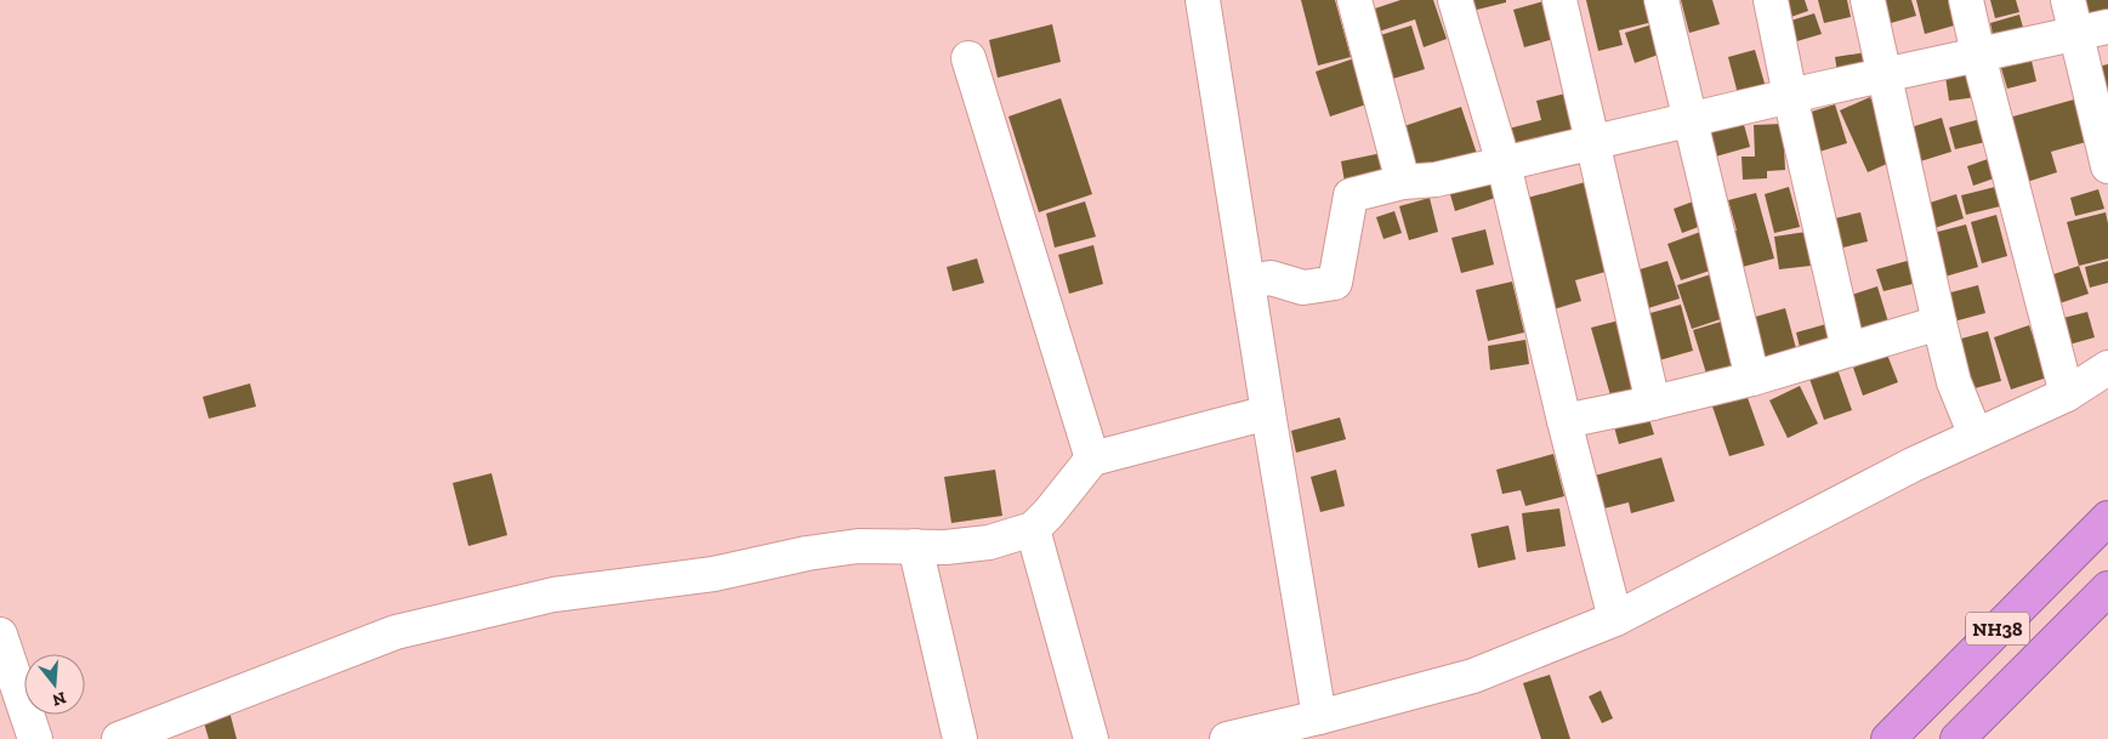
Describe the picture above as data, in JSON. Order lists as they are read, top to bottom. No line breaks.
{"streets":{"highway":["NH38"]},"north":"bottom"}
